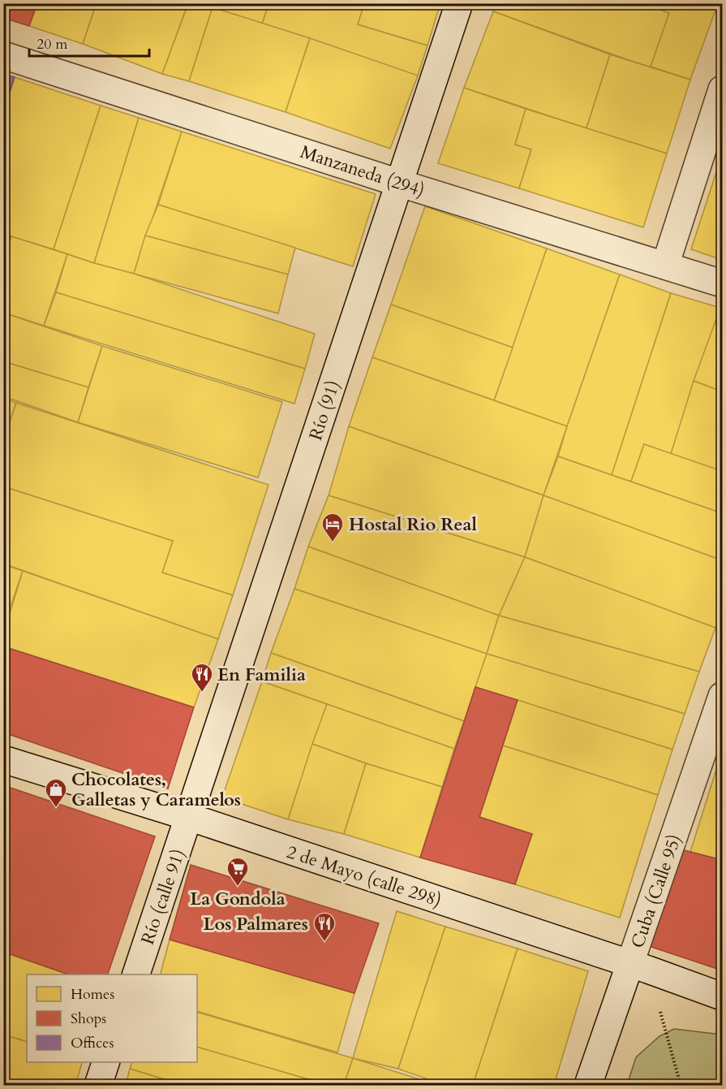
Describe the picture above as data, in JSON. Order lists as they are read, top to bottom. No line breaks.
{"streets":{"street":["Manzaneda (294)","Río (91)","2 de Mayo (calle 298)","Cuba (Calle 95)","Río (calle 91)"]},"crossings":[["Manzaneda (294)","Río (91)"],["Río (91)","2 de Mayo (calle 298)"],["Río (91)","Río (calle 91)"],["2 de Mayo (calle 298)","Cuba (Calle 95)"],["2 de Mayo (calle 298)","Río (calle 91)"]],"places":{"hotel":["Hostal Rio Real"],"restaurant":["En Familia","Los Palmares"],"shop":["Chocolates, Galletas y Caramelos"],"supermarket":["La Gondola"]},"legend":["Homes","Shops","Offices"],"scale_bar":"20 m"}
